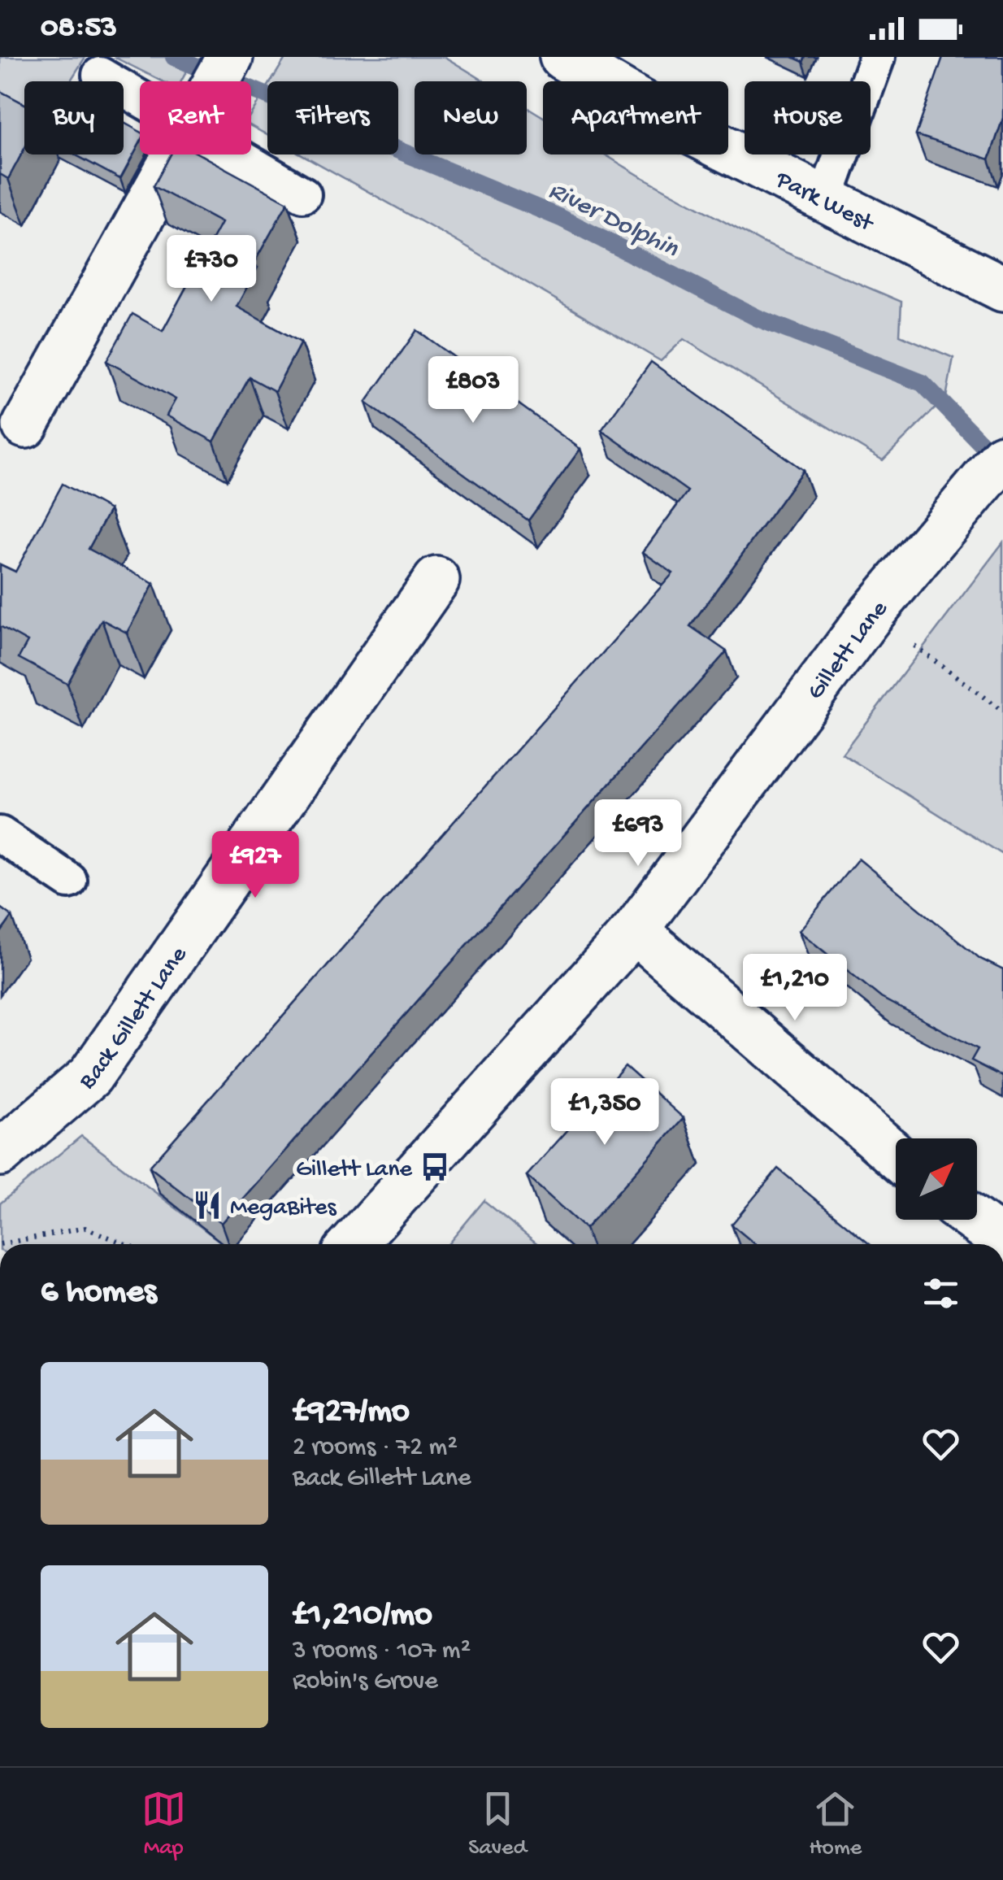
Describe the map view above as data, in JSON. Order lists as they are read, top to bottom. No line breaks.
{"streets":{"street":["Park West","Gillett Lane","Back Gillett Lane"]},"water":["River Dolphin"],"places":{"bus stop":["Gillett Lane"],"restaurant":["MegaBites"]},"north":"top right","page":{"status":"08:53","chip":["Buy","Rent","Filters","New","Apartment","House"],"price":["£730","£803","£693","£927","£1,210","£1,350"],"heading":"6 homes","list":[{"name":"£927/mo","note":"2 rooms · 72 m² · Back Gillett Lane"},{"name":"£1,210/mo","note":"3 rooms · 107 m² · Robin's Grove"}],"tabs":["Map","Saved","Home"]}}
